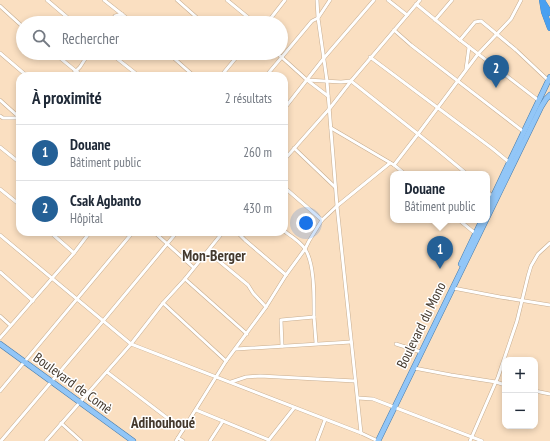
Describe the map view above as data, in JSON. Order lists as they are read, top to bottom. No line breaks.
{"streets":{"main road":["Boulevard du Mono","Boulevard de Comè"]},"districts":["Mon-Berger","Adihouhoué"],"page":{"search":"Rechercher","pins":["2","1"],"heading":["À proximité","2 résultats"],"list":[{"mark":"1","name":"Douane","note":"Bâtiment public","value":"260 m"},{"mark":"2","name":"Csak Agbanto","note":"Hôpital","value":"430 m"}],"popup":["Douane","Bâtiment public"],"map_buttons":["+","−"]}}
